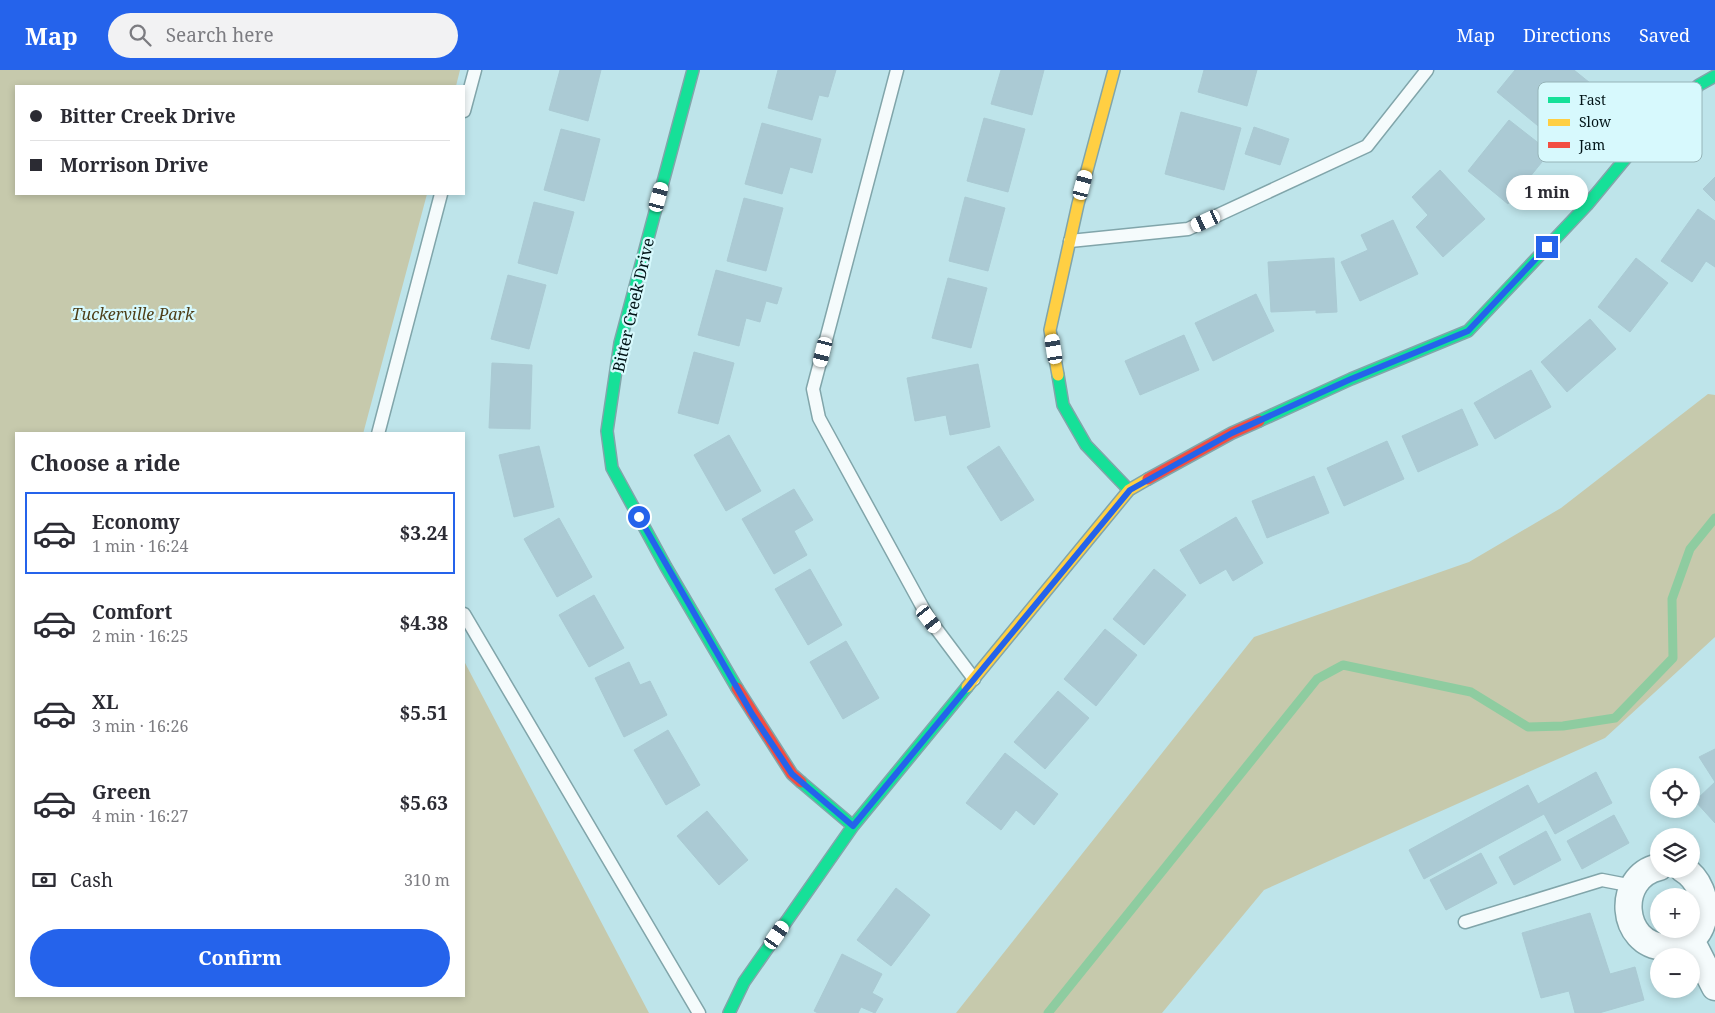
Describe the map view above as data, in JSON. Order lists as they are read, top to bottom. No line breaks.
{"streets":{"street":["Bitter Creek Drive"]},"parks":["Tuckerville Park"],"legend":["Fast","Slow","Jam"],"page":{"header":"Map","search":"Search here","nav":["Map","Directions","Saved"],"banner":["Bitter Creek Drive","Morrison Drive"],"bubble":"1 min","heading":"Choose a ride","list":[{"name":"Economy","note":"1 min · 16:24","value":"$3.24"},{"name":"Comfort","note":"2 min · 16:25","value":"$4.38"},{"name":"XL","note":"3 min · 16:26","value":"$5.51"},{"name":"Green","note":"4 min · 16:27","value":"$5.63"}],"map_buttons":["+","−"],"pay":["Cash","310 m"],"buttons":"Confirm"}}
